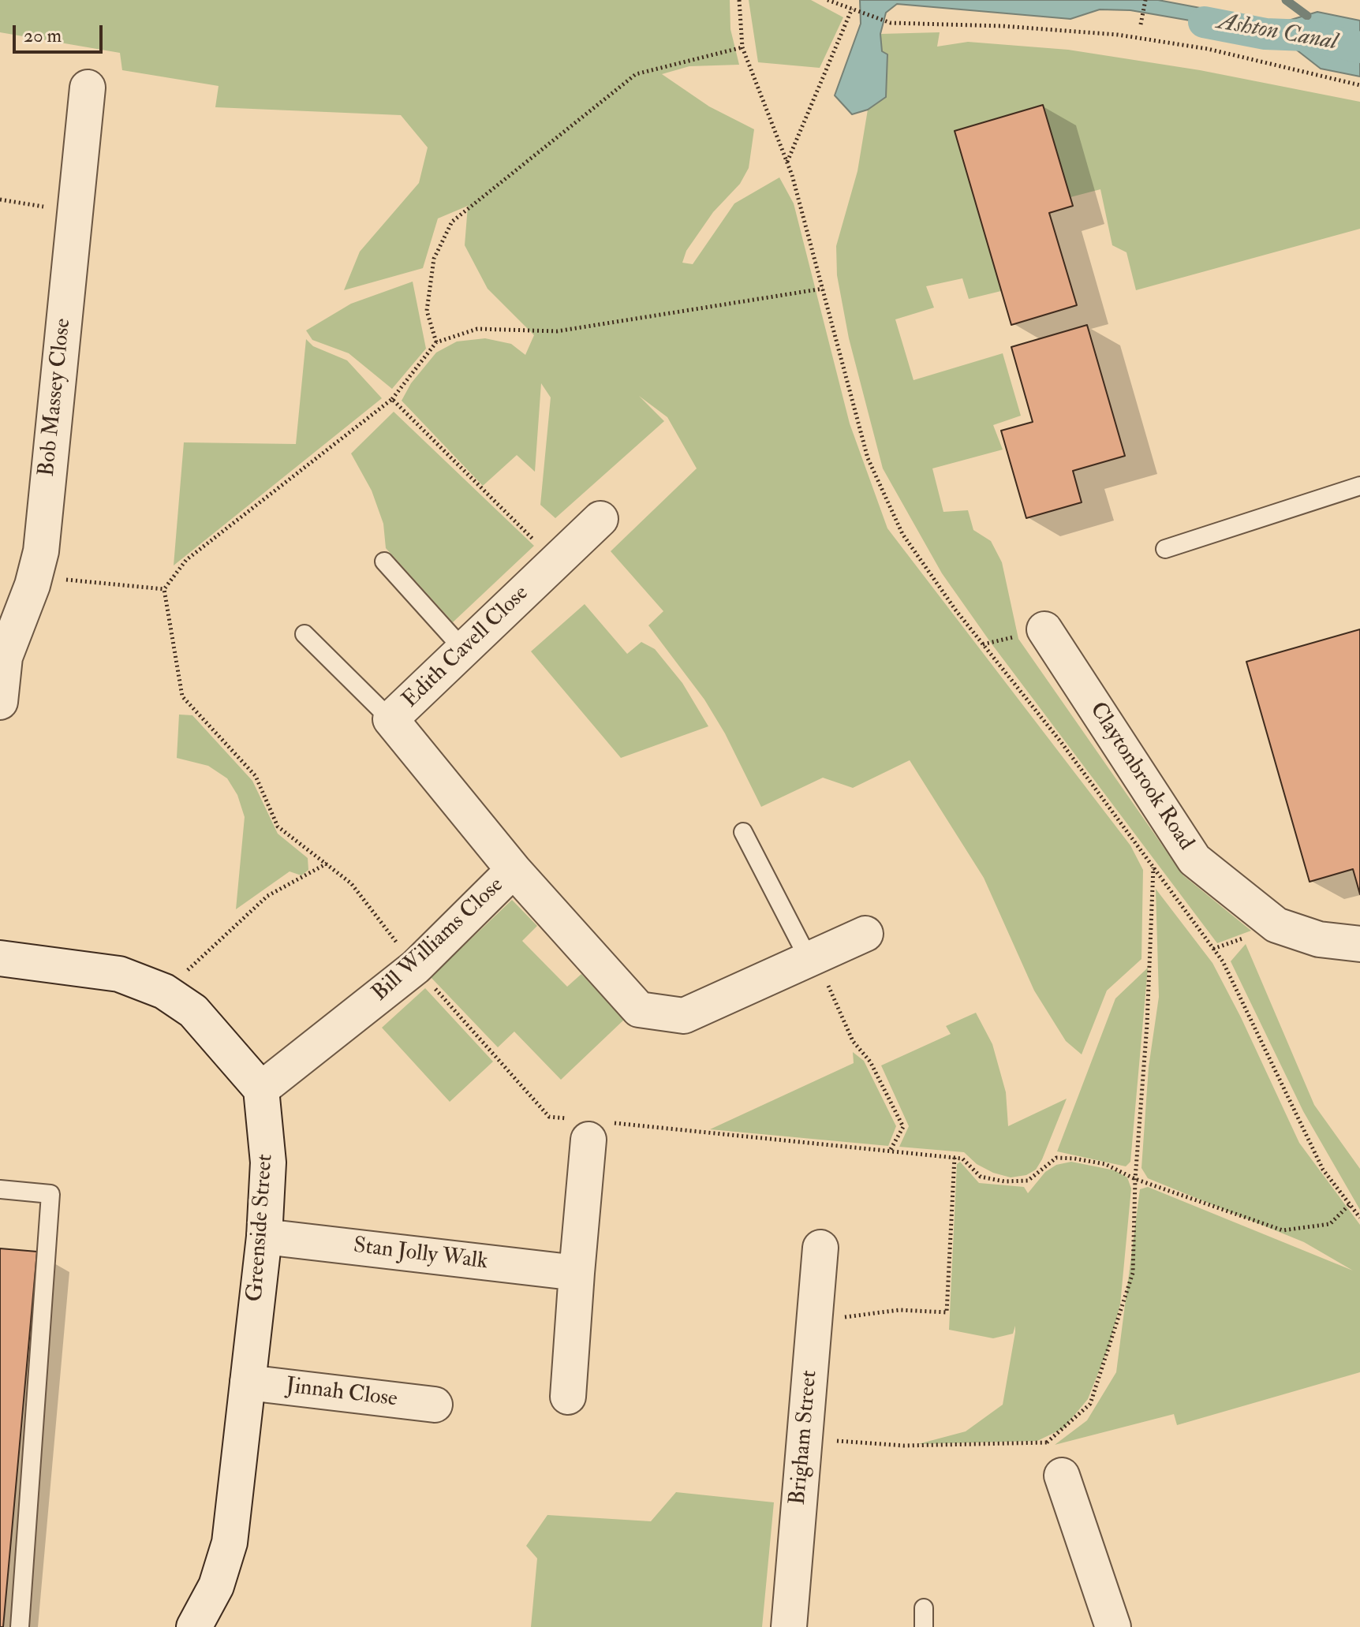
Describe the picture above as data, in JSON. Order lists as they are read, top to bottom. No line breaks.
{"streets":{"street":["Bob Massey Close","Edith Cavell Close","Claytonbrook Road","Bill Williams Close","Greenside Street","Stan Jolly Walk","Jinnah Close","Brigham Street"]},"crossings":[["Edith Cavell Close","Bill Williams Close"],["Bill Williams Close","Greenside Street"],["Greenside Street","Stan Jolly Walk"],["Greenside Street","Jinnah Close"]],"water":["Ashton Canal"],"scale_bar":"20 m"}
